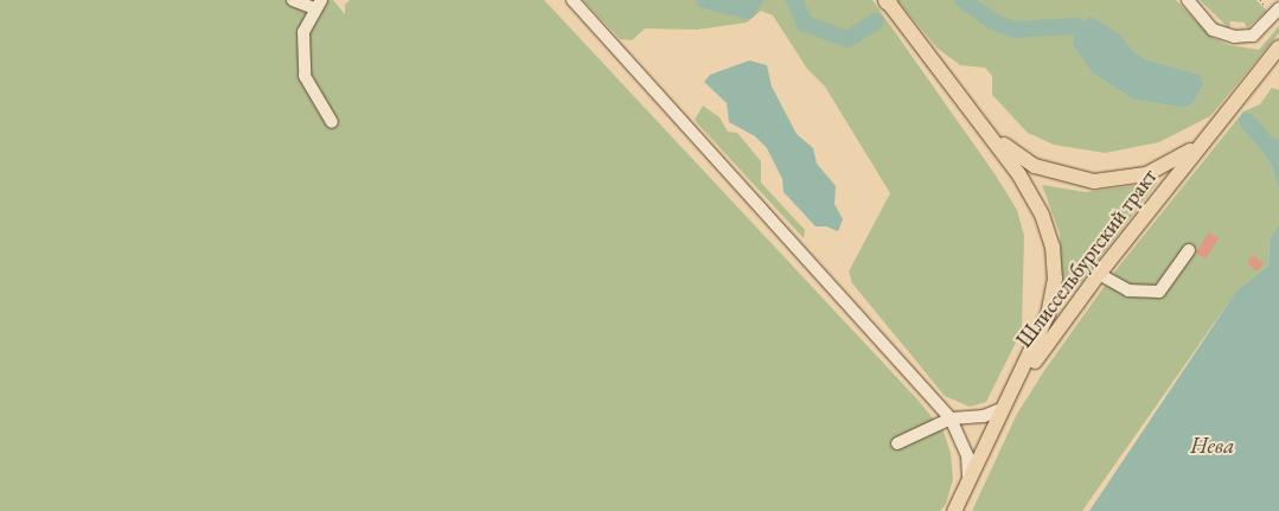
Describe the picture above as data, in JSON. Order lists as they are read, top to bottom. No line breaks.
{"streets":{"main road":["Шлиссельбургский тракт"]},"water":["Нева"]}
